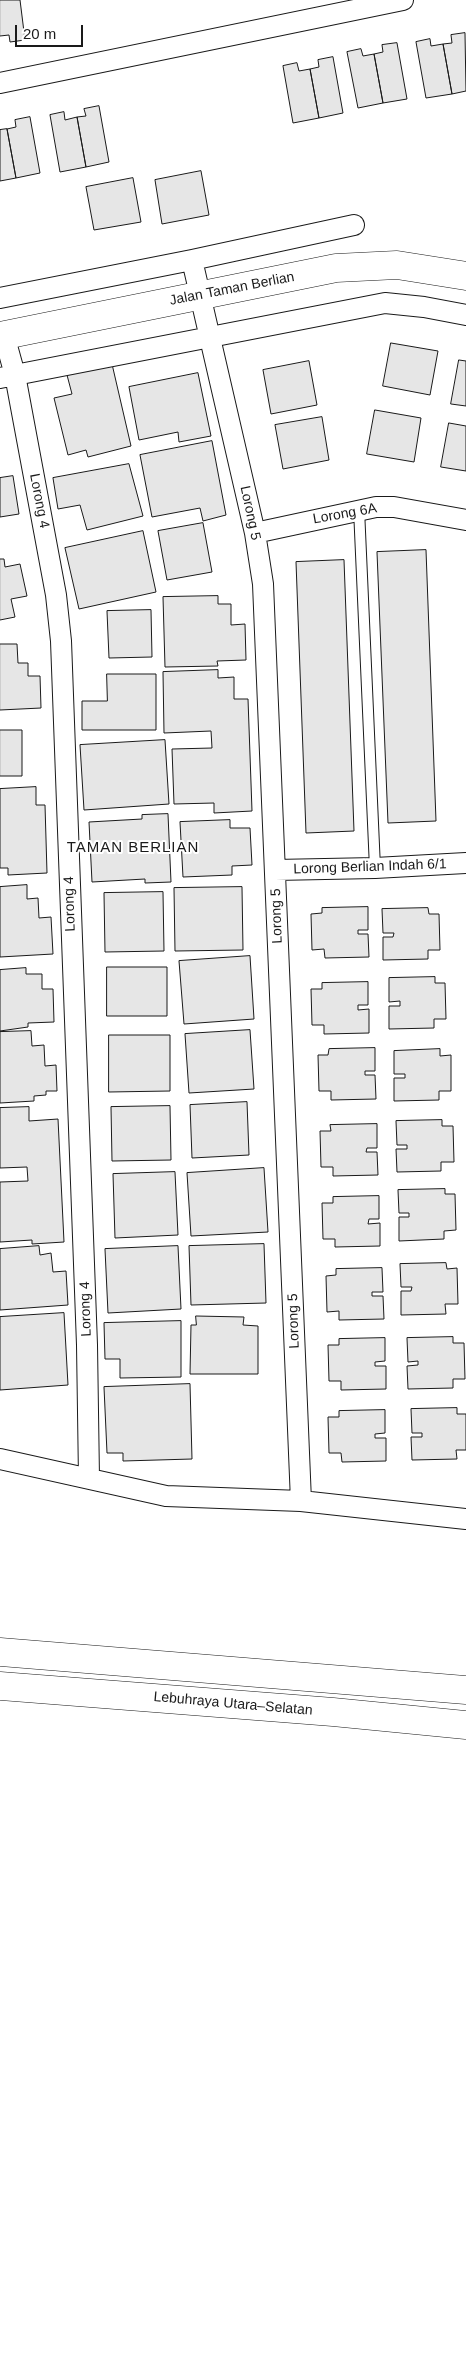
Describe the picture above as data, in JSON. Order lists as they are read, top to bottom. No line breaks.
{"streets":{"main road":["Jalan Taman Berlian","Lebuhraya Utara–Selatan"],"street":["Lorong 4","Lorong 5","Lorong 6A","Lorong Berlian Indah 6/1"]},"crossings":[["Jalan Taman Berlian","Lorong 4"],["Jalan Taman Berlian","Lorong 5"],["Lorong 5","Lorong 6A"],["Lorong 5","Lorong Berlian Indah 6/1"]],"districts":["TAMAN BERLIAN"],"scale_bar":"20 m"}
